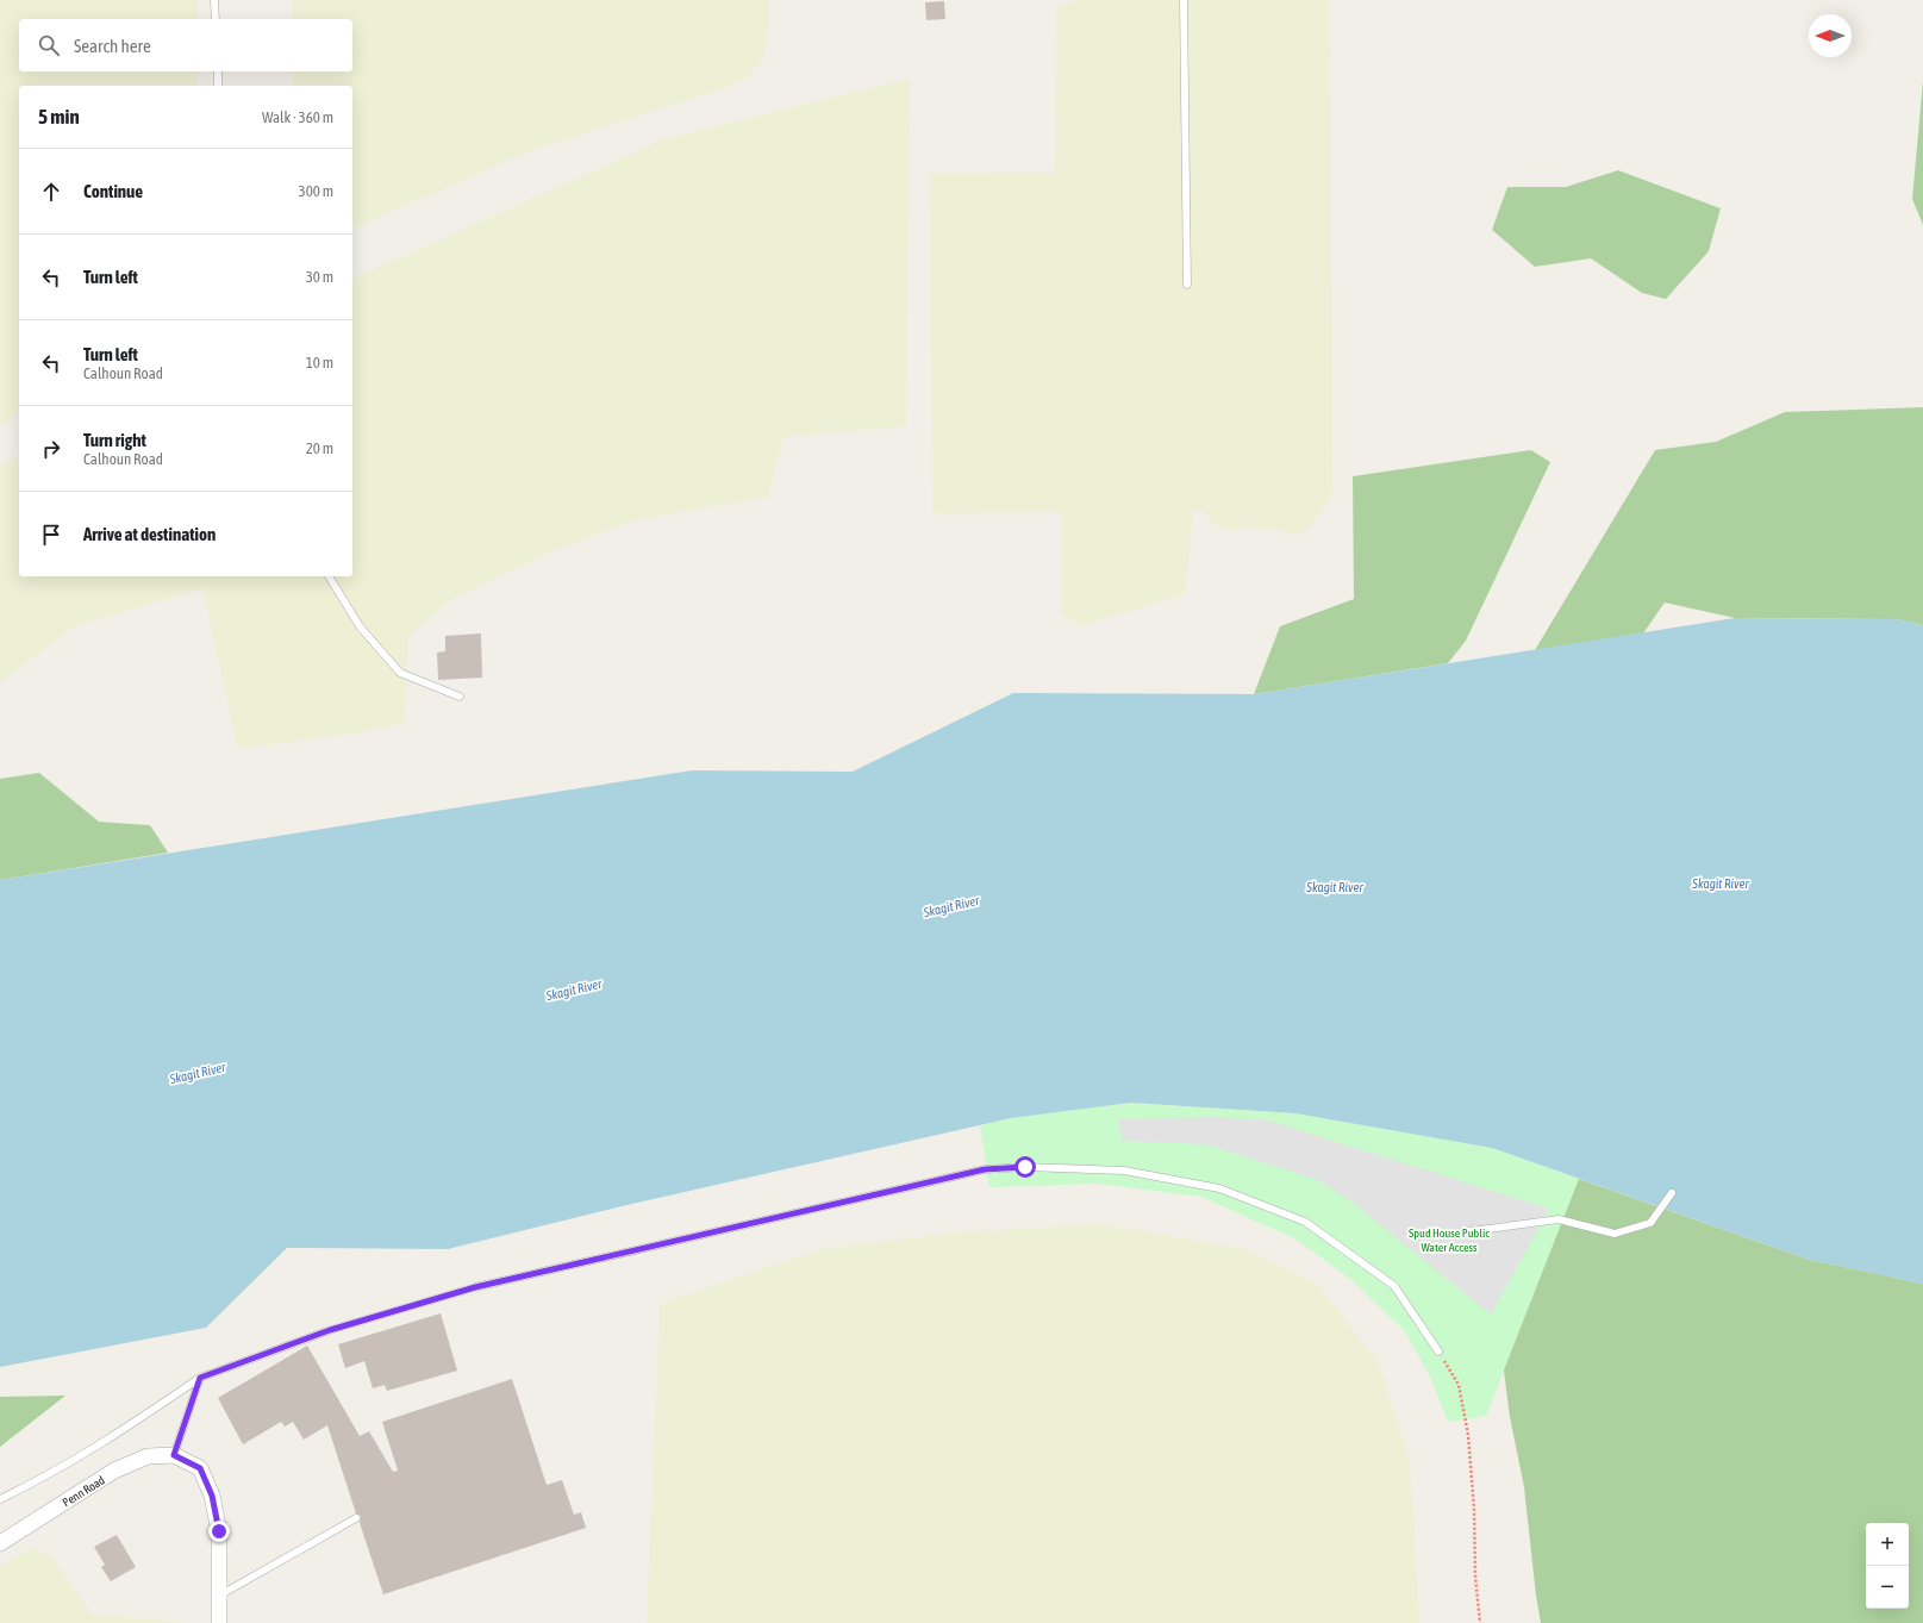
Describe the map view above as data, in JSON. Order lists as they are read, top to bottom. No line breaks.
{"streets":{"street":["Penn Road"]},"water":["Skagit River"],"parks":["Spud House Public Water Access"],"north":"left","page":{"search":"Search here","heading":["5 min","Walk · 360 m"],"list":[["Continue","300 m"],["Turn left","30 m"],["Turn left","Calhoun Road","10 m"],["Turn right","Calhoun Road","20 m"],"Arrive at destination"],"map_buttons":["+","−"]}}
